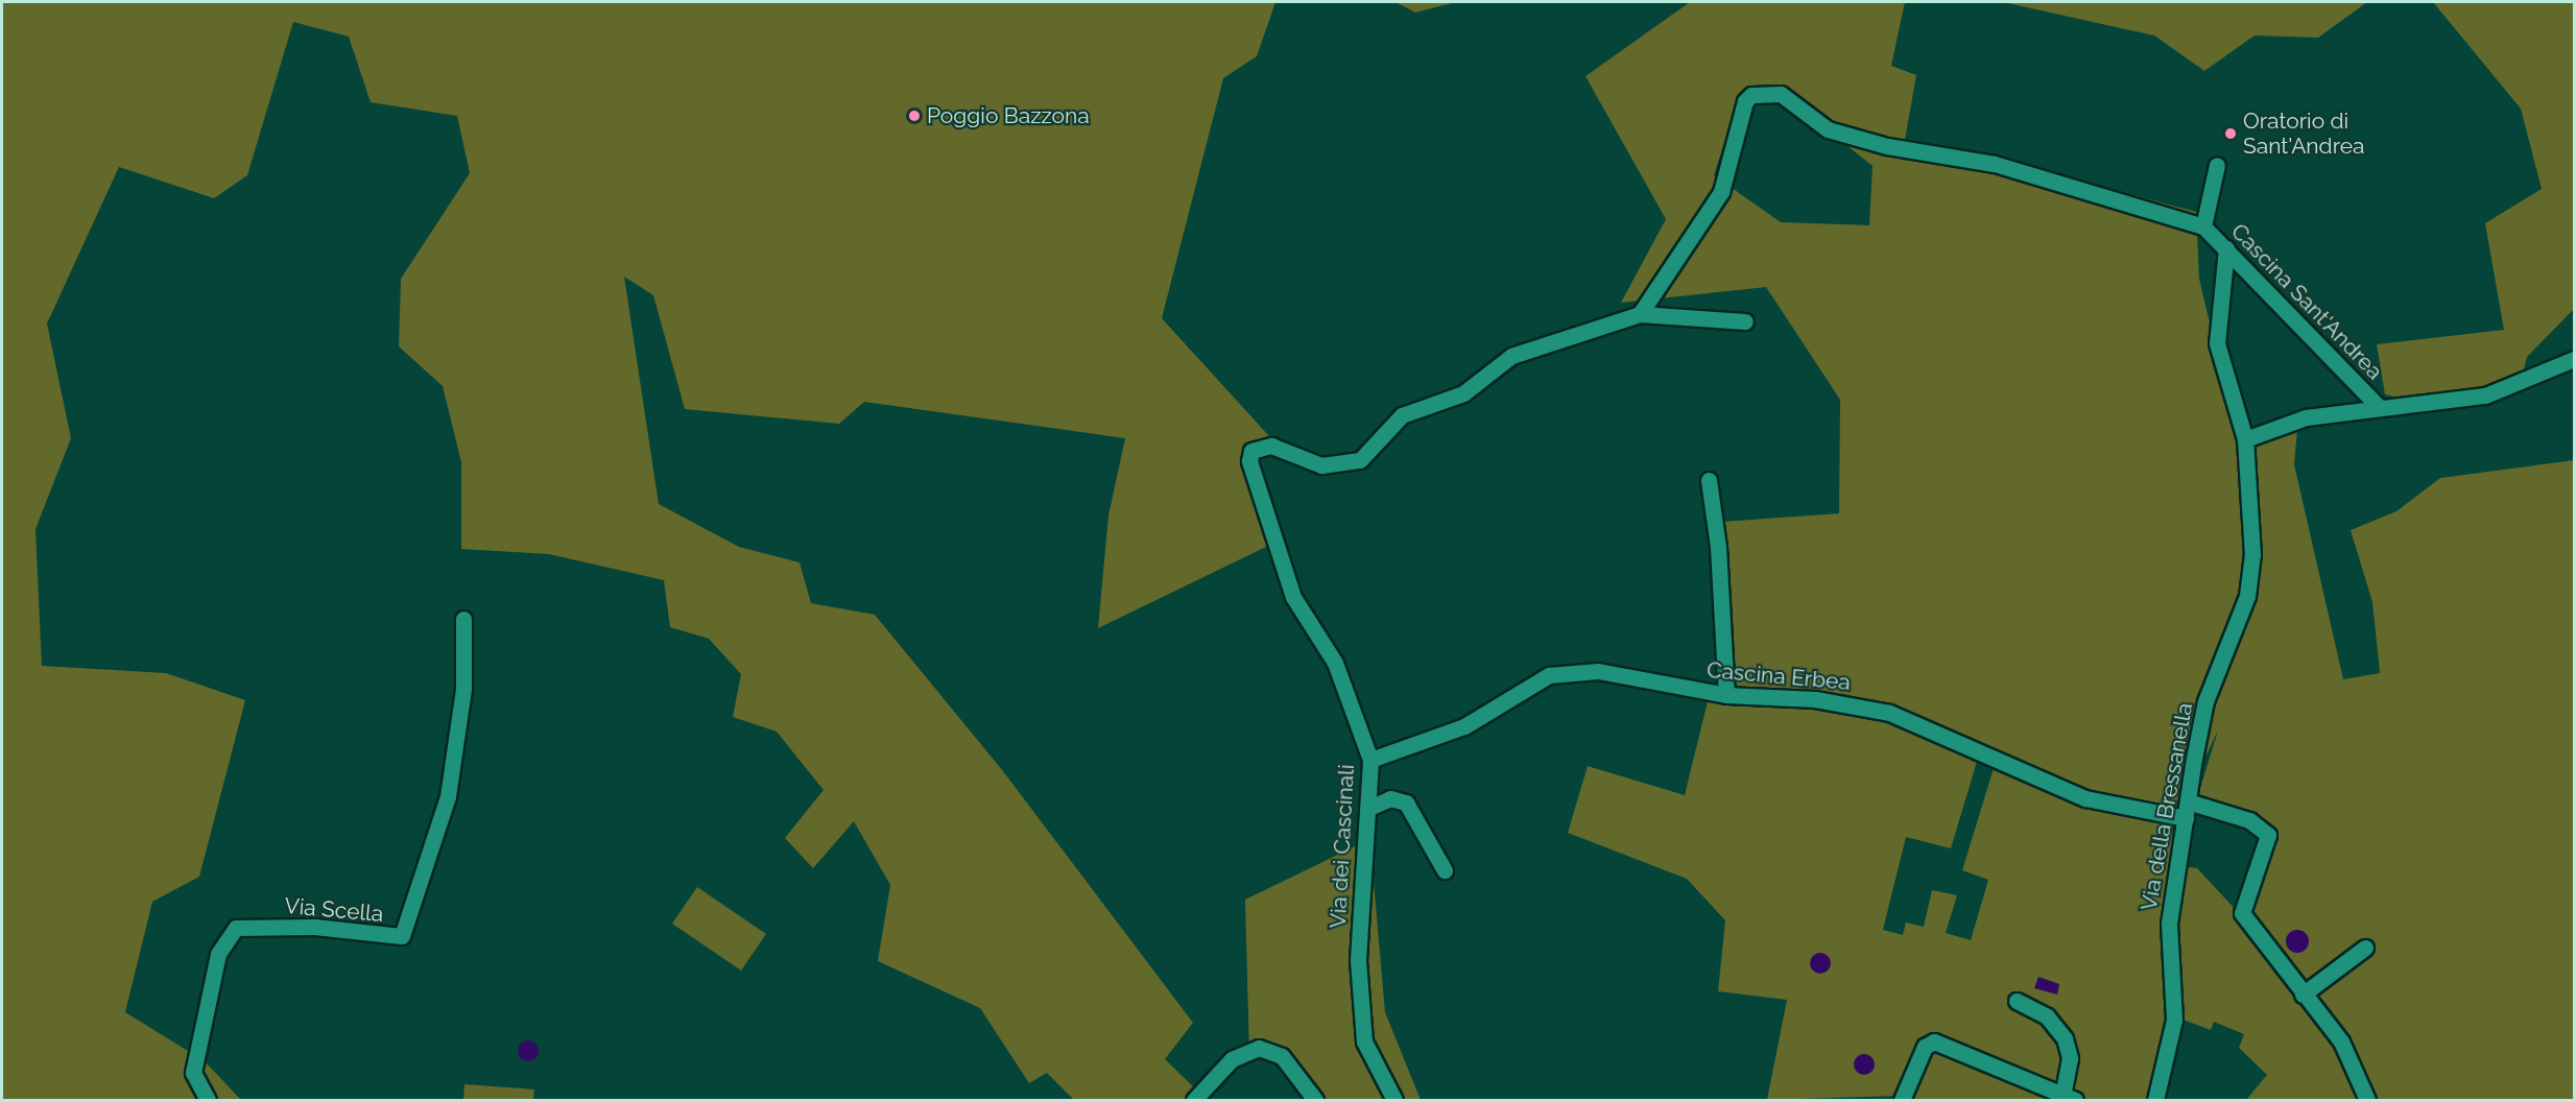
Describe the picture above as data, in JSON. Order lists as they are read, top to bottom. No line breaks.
{"streets":{"street":["Cascina Sant'Andrea","Cascina Erbea","Via della Bressanella","Via dei Cascinali","Via Scella"]},"crossings":[["Cascina Sant'Andrea","Via della Bressanella"],["Cascina Sant'Andrea","Via dei Cascinali"],["Cascina Erbea","Via della Bressanella"],["Cascina Erbea","Via dei Cascinali"]],"places":["Poggio Bazzona","Oratorio di Sant'Andrea"]}
